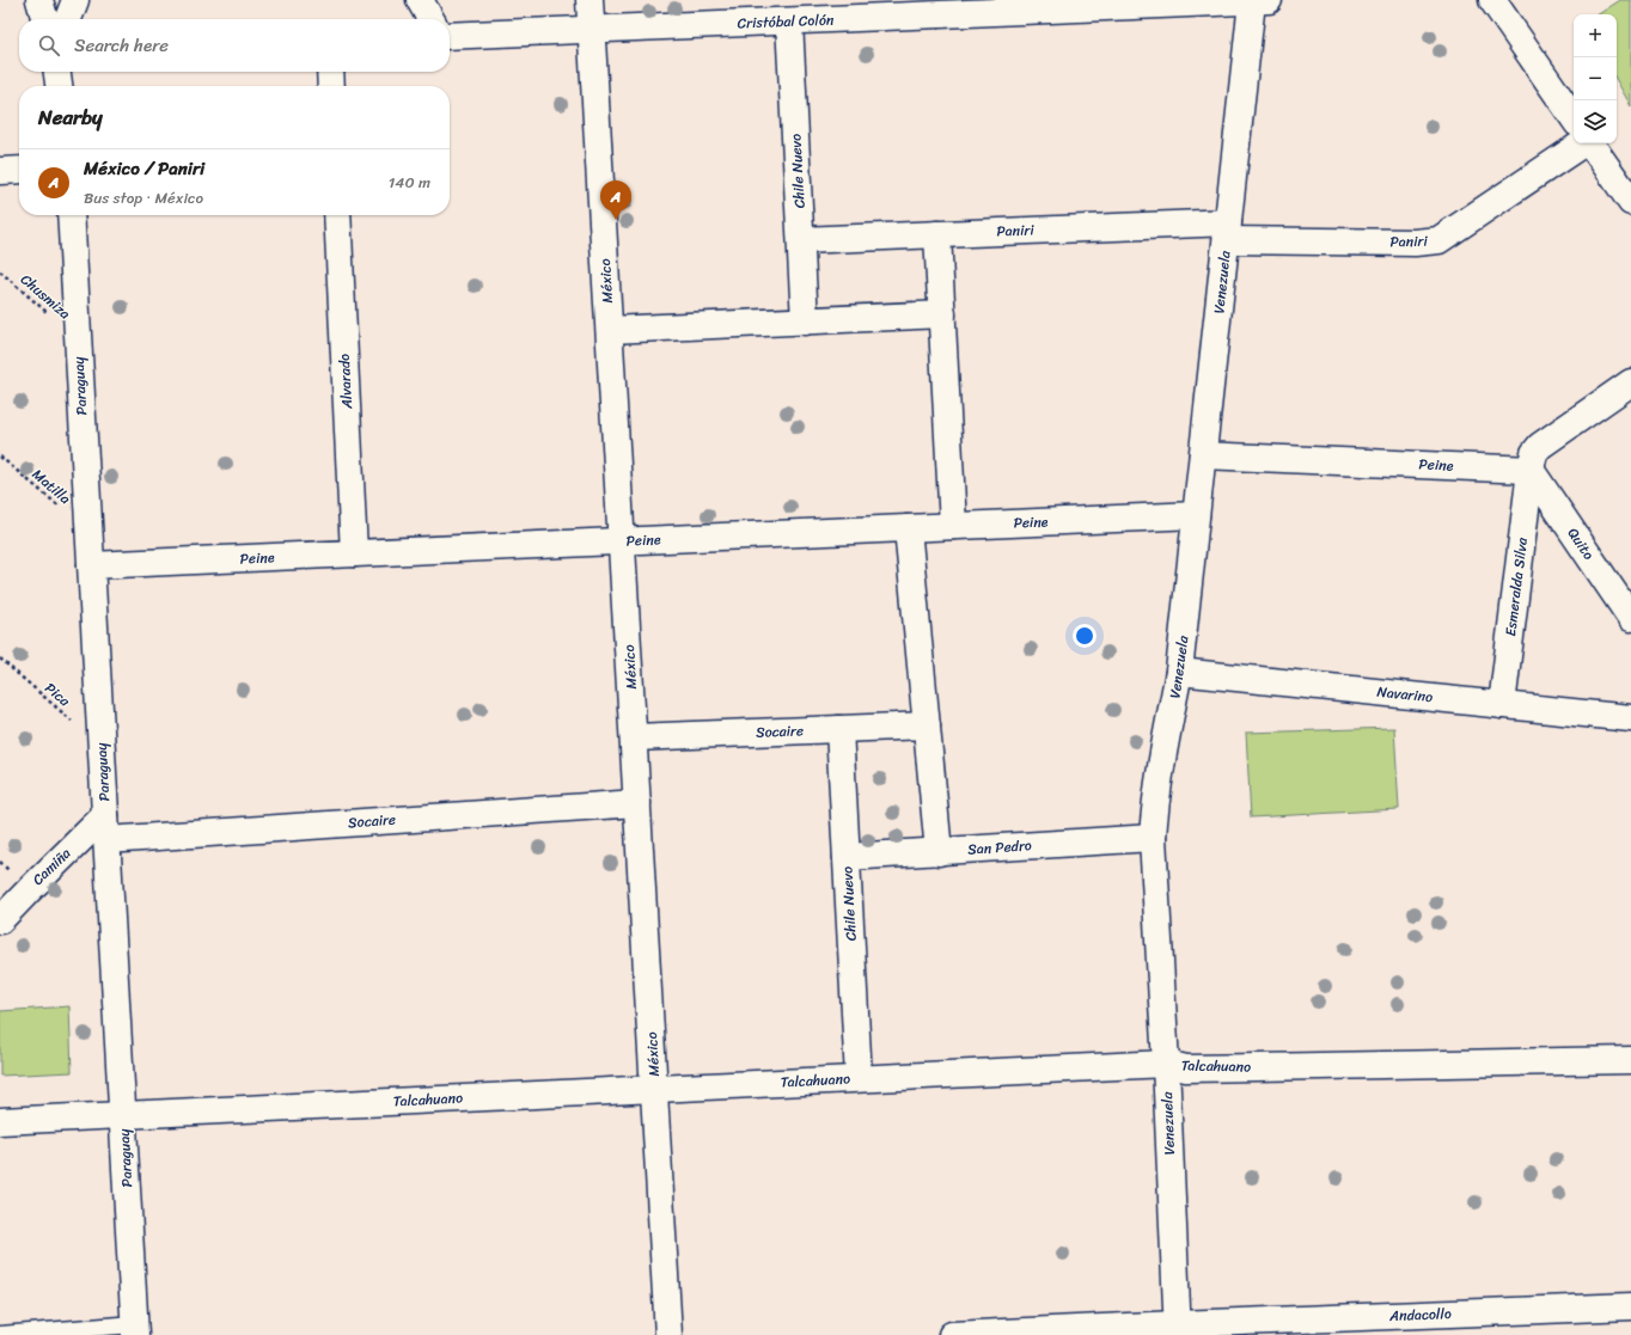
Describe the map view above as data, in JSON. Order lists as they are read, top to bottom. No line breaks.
{"streets":{"street":["Cristóbal Colón","Chile Nuevo","Paniri","México","Venezuela","Alvarado","Paraguay","Peine","Quito","Esmeralda Silva","Navarino","Socaire","San Pedro","Camiña","Talcahuano","Andacollo"],"path":["Chusmiza","Matilla","Pica"]},"crossings":[["Cristóbal Colón","Chile Nuevo"],["Cristóbal Colón","México"],["Cristóbal Colón","Venezuela"],["Chile Nuevo","Paniri"],["Chile Nuevo","Socaire"],["Chile Nuevo","San Pedro"],["Chile Nuevo","Talcahuano"],["Paniri","Venezuela"],["México","Peine"],["México","Socaire"],["México","Talcahuano"],["Venezuela","Peine"],["Venezuela","Navarino"],["Venezuela","San Pedro"],["Venezuela","Talcahuano"],["Venezuela","Andacollo"],["Chusmiza","Paraguay"],["Alvarado","Peine"],["Paraguay","Peine"],["Paraguay","Matilla"],["Paraguay","Pica"],["Paraguay","Socaire"],["Paraguay","Camiña"],["Paraguay","Talcahuano"],["Peine","Quito"],["Peine","Esmeralda Silva"],["Quito","Esmeralda Silva"],["Esmeralda Silva","Navarino"],["Socaire","Camiña"]],"page":{"map_buttons":["+","−"],"search":"Search here","heading":"Nearby","list":[{"mark":"A","name":"México / Paniri","note":"Bus stop · México","value":"140 m"}],"pins":"A"}}
